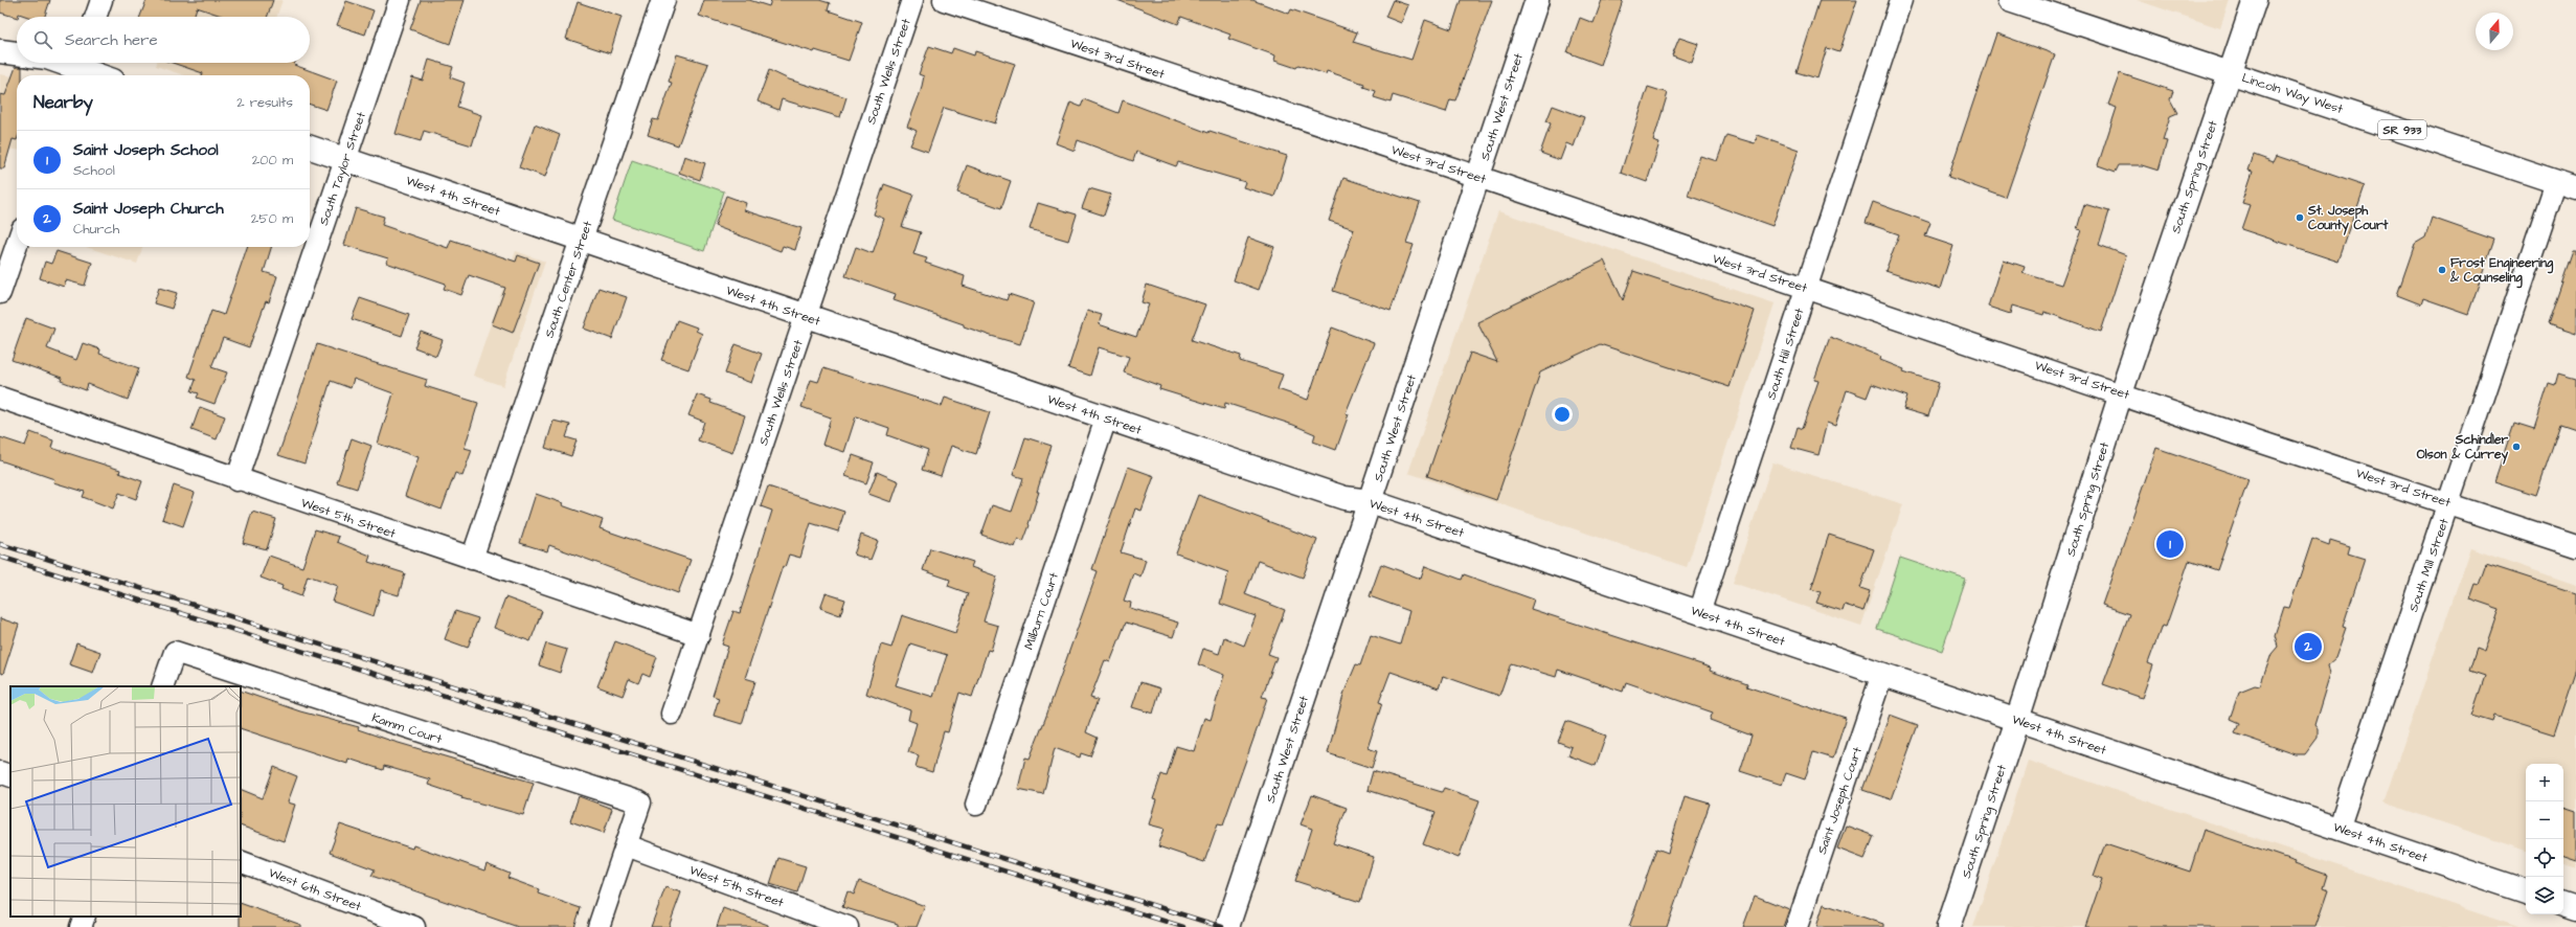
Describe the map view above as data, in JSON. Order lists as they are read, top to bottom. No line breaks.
{"streets":{"street":["West 3rd Street","South Wells Street","Lincoln Way West","South West Street","SR 933","South Taylor Street","South Spring Street","West 4th Street","South Center Street","South Hill Street","West 5th Street","South Mill Street","Milburn Court","Kamm Court","Saint Joseph Court","West 6th Street"]},"crossings":[["West 3rd Street","South West Street"],["West 3rd Street","South Spring Street"],["West 3rd Street","South Hill Street"],["West 3rd Street","South Mill Street"],["South Wells Street","West 4th Street"],["South Wells Street","West 5th Street"],["Lincoln Way West","South Spring Street"],["Lincoln Way West","South Mill Street"],["South West Street","West 4th Street"],["South Taylor Street","West 4th Street"],["South Taylor Street","West 5th Street"],["South Spring Street","West 4th Street"],["West 4th Street","South Center Street"],["West 4th Street","South Hill Street"],["West 4th Street","South Mill Street"],["West 4th Street","Milburn Court"],["West 4th Street","Saint Joseph Court"],["South Center Street","West 5th Street"],["West 5th Street","Kamm Court"]],"places":["St. Joseph County Court","Frost Engineering & Counseling","Schindler Olson & Currey"],"north":"top","page":{"search":"Search here","heading":["Nearby","2 results"],"list":[{"mark":"1","name":"Saint Joseph School","note":"School","value":"200 m"},{"mark":"2","name":"Saint Joseph Church","note":"Church","value":"250 m"}],"pins":["1","2"],"map_buttons":["+","−"]}}
